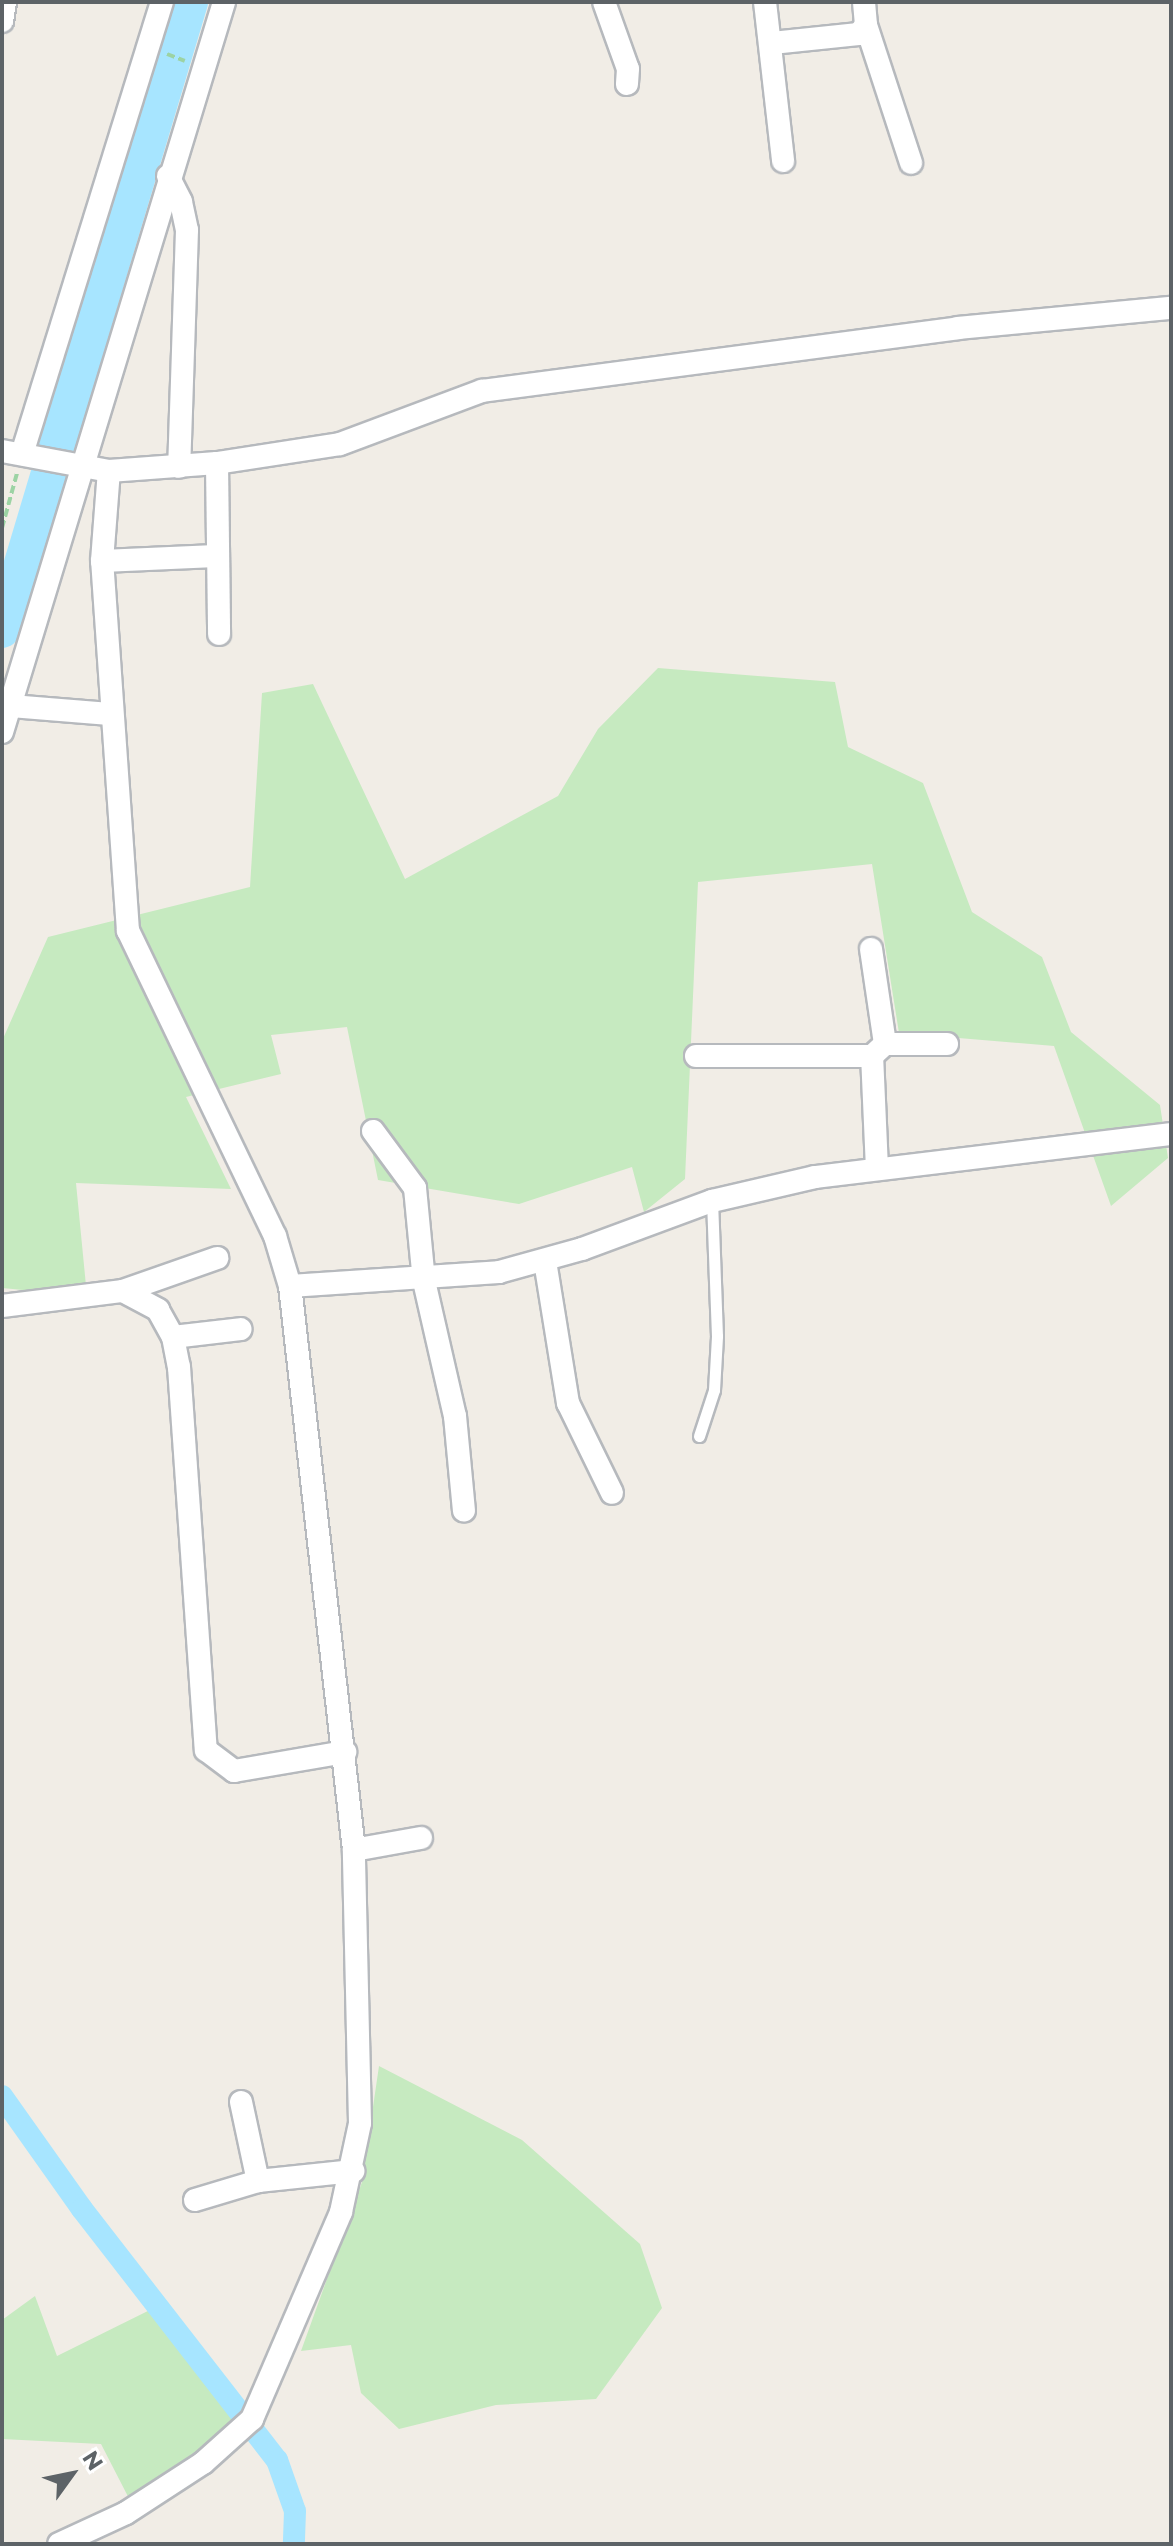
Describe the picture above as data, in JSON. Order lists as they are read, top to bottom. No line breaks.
{"north":"top right"}
